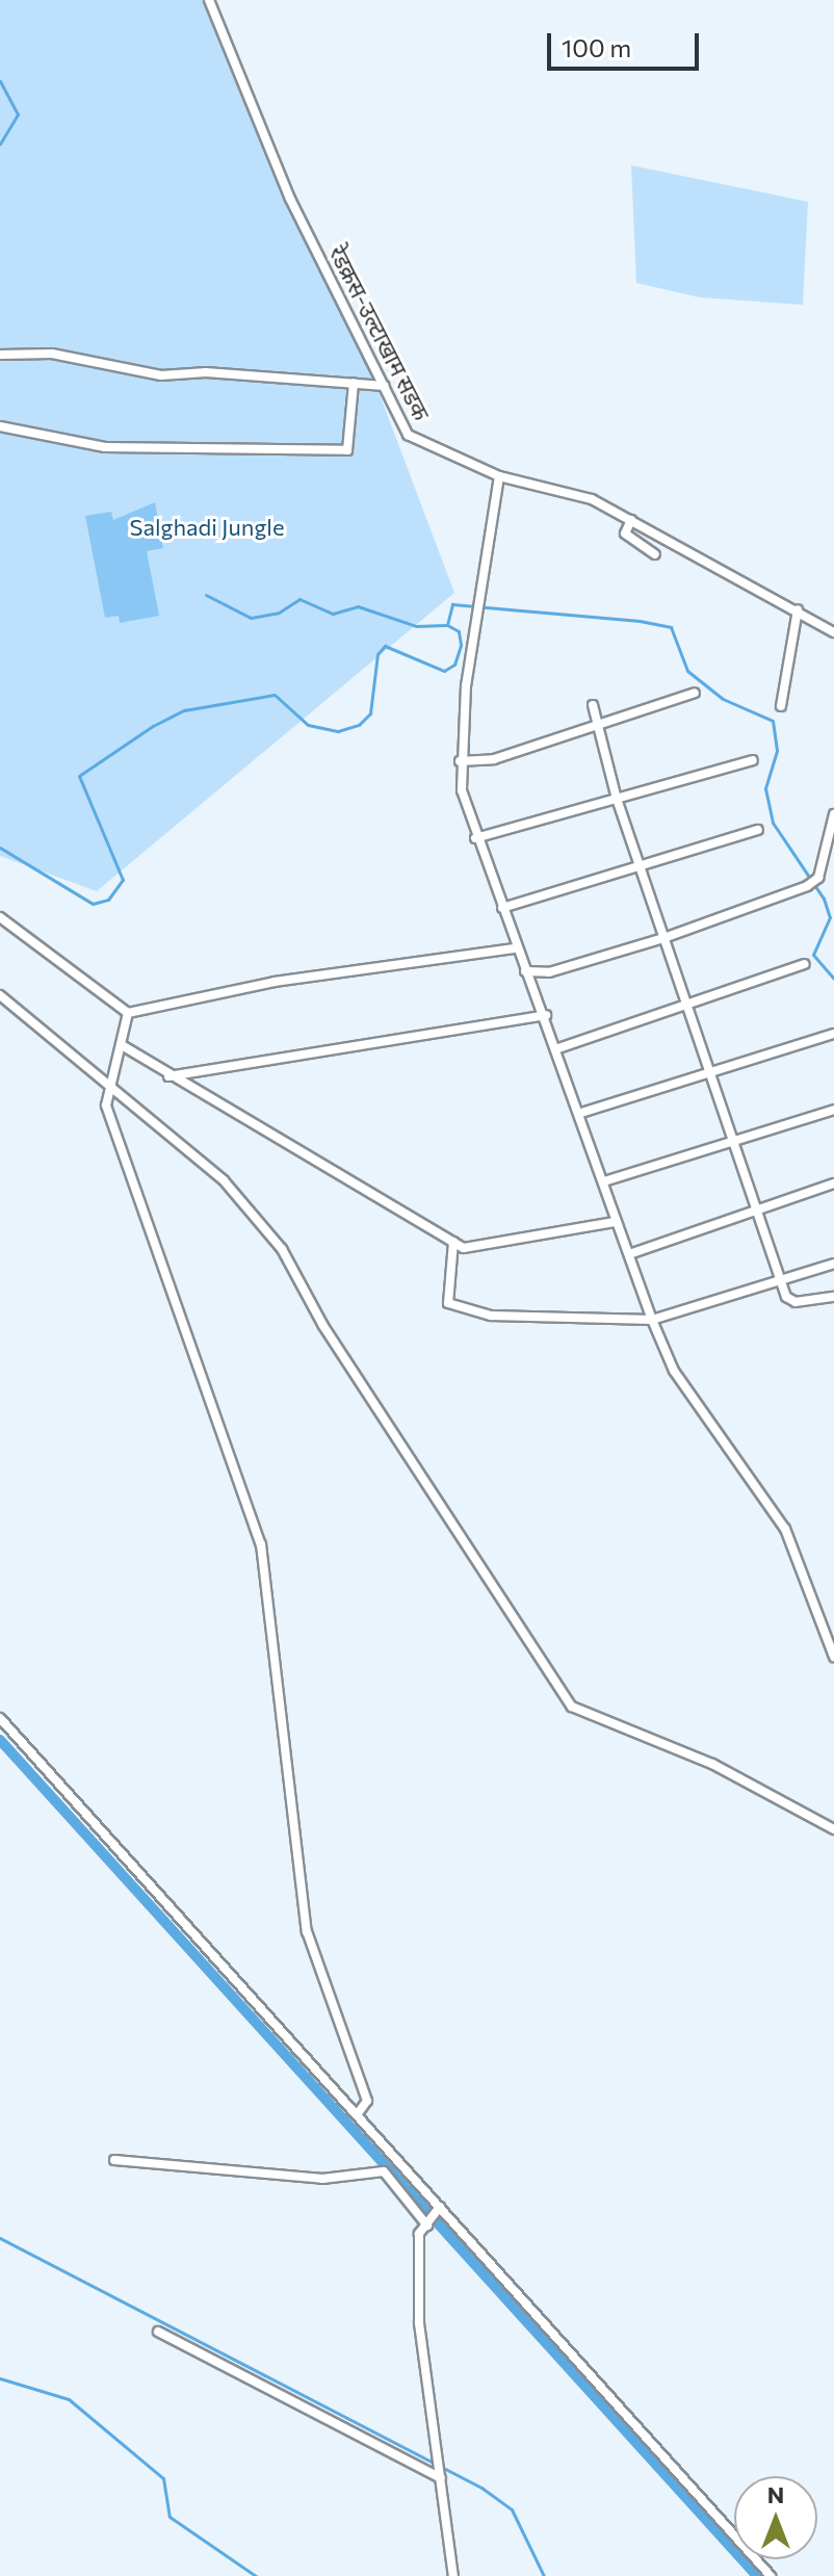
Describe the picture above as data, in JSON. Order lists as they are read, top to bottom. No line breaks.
{"streets":{"street":["रेडक्रस-उल्टाखाम सडक"]},"parks":["Salghadi Jungle"],"scale_bar":"100 m","north":"top"}
